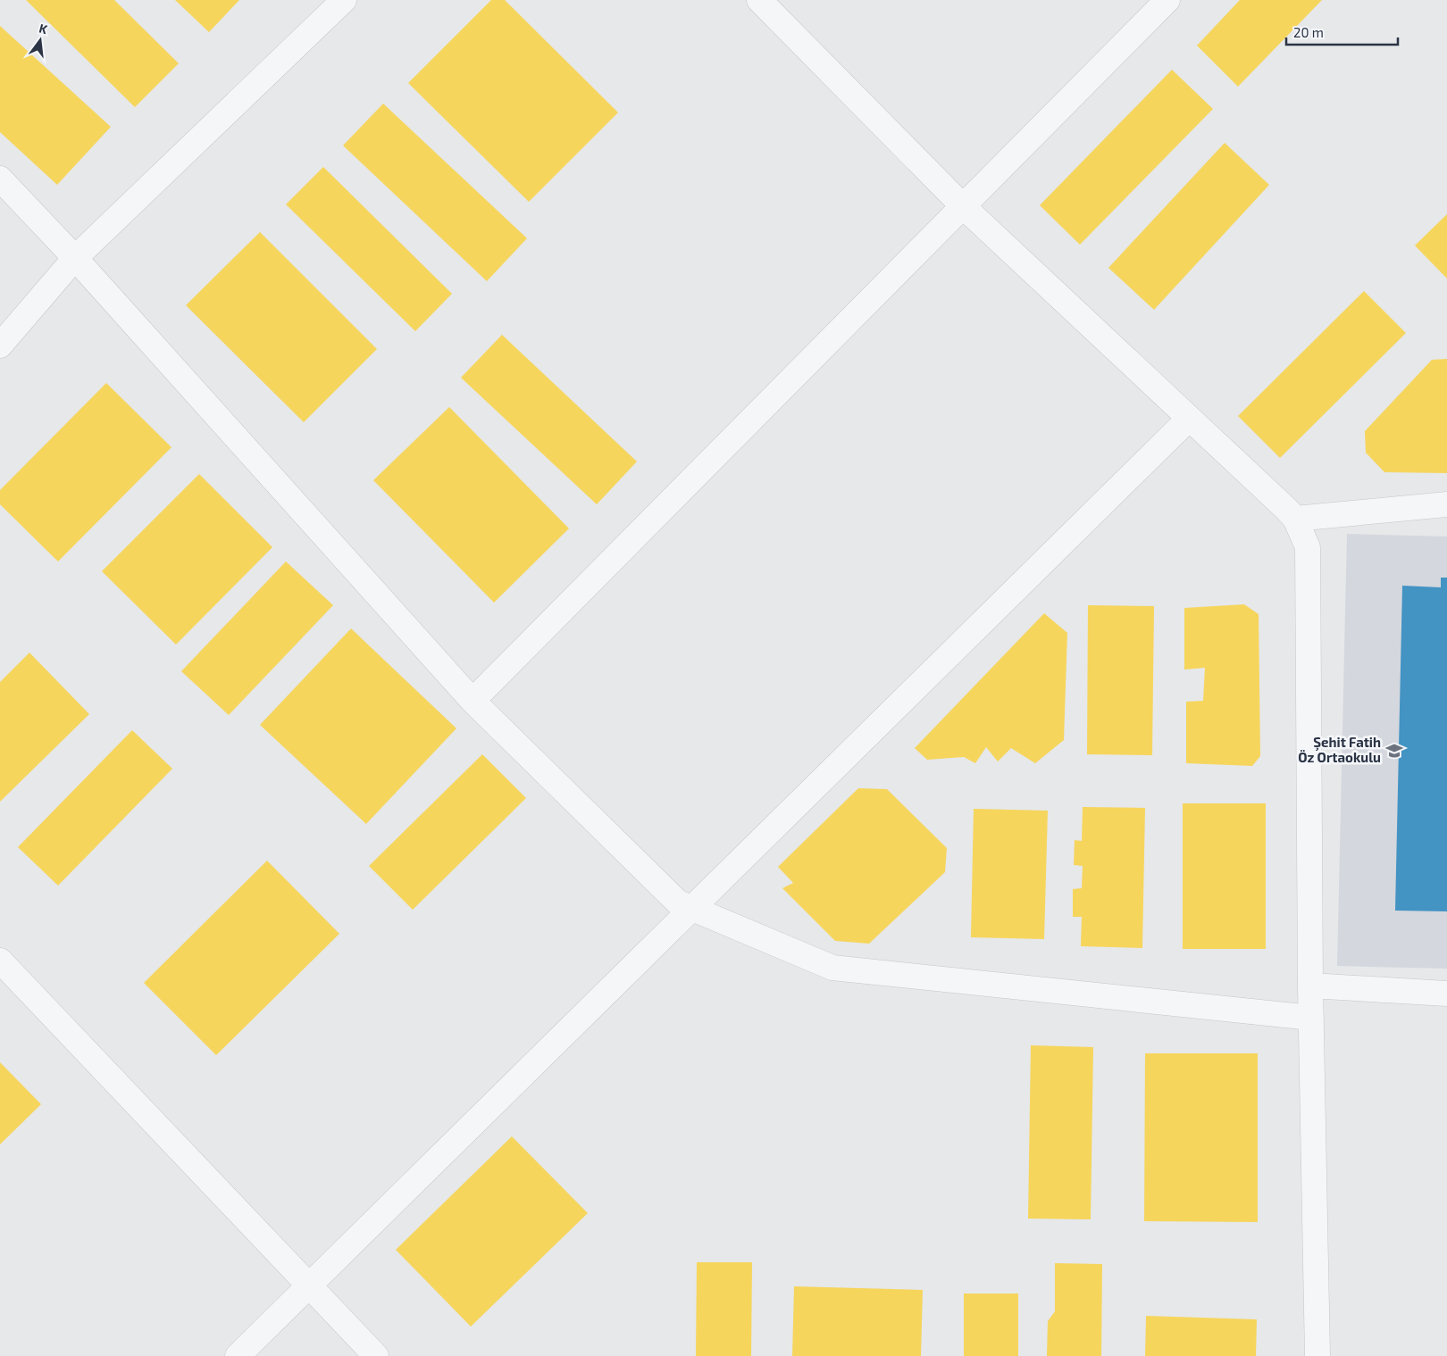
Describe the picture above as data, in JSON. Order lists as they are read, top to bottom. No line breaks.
{"places":{"school or university":["Şehit Fatih Öz Ortaokulu"]},"scale_bar":"20 m","north":"top"}
